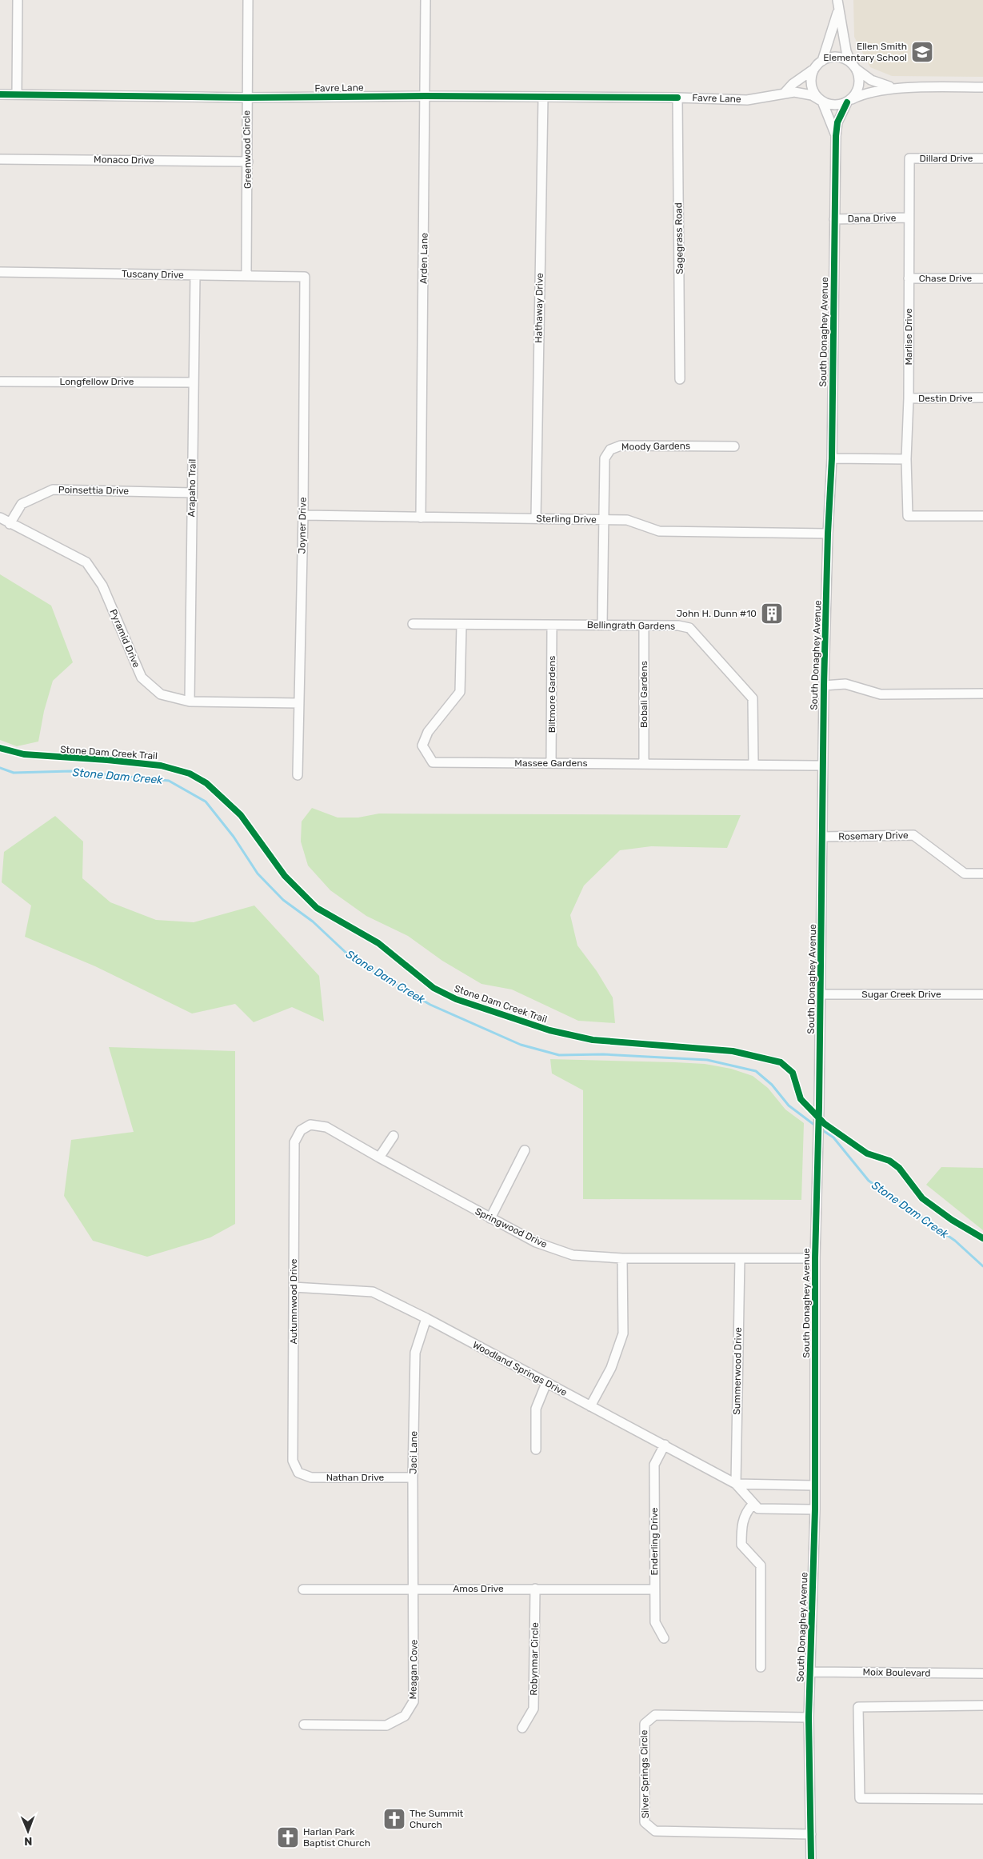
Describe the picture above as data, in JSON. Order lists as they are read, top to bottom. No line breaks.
{"streets":{"street":["Favre Lane","Greenwood Circle","Dillard Drive","Monaco Drive","Dana Drive","Sagegrass Road","Arden Lane","Tuscany Drive","Chase Drive","Hathaway Drive","South Donaghey Avenue","Marlise Drive","Longfellow Drive","Destin Drive","Moody Gardens","Arapaho Trail","Poinsettia Drive","Sterling Drive","Joyner Drive","Bellingrath Gardens","Pyramid Drive","Biltmore Gardens","Bobali Gardens","Massee Gardens","Rosemary Drive","Sugar Creek Drive","Springwood Drive","Autumnwood Drive","Woodland Springs Drive","Summerwood Drive","Jaci Lane","Nathan Drive","Enderling Drive","Amos Drive","Robynmar Circle","Meagan Cove","Moix Boulevard","Silver Springs Circle"],"cycle path":["Stone Dam Creek Trail"]},"crossings":[["Favre Lane","Greenwood Circle"],["Favre Lane","Sagegrass Road"],["Favre Lane","Arden Lane"],["Favre Lane","Hathaway Drive"],["Favre Lane","South Donaghey Avenue"],["Greenwood Circle","Monaco Drive"],["Greenwood Circle","Tuscany Drive"],["Dillard Drive","Marlise Drive"],["Dana Drive","South Donaghey Avenue"],["Dana Drive","Marlise Drive"],["Arden Lane","Sterling Drive"],["Tuscany Drive","Arapaho Trail"],["Tuscany Drive","Joyner Drive"],["Chase Drive","Marlise Drive"],["Hathaway Drive","Sterling Drive"],["South Donaghey Avenue","Sterling Drive"],["South Donaghey Avenue","Massee Gardens"],["South Donaghey Avenue","Rosemary Drive"],["South Donaghey Avenue","Sugar Creek Drive"],["South Donaghey Avenue","Springwood Drive"],["South Donaghey Avenue","Woodland Springs Drive"],["South Donaghey Avenue","Moix Boulevard"],["South Donaghey Avenue","Silver Springs Circle"],["Marlise Drive","Destin Drive"],["Longfellow Drive","Arapaho Trail"],["Moody Gardens","Sterling Drive"],["Moody Gardens","Bellingrath Gardens"],["Arapaho Trail","Poinsettia Drive"],["Arapaho Trail","Pyramid Drive"],["Poinsettia Drive","Pyramid Drive"],["Sterling Drive","Joyner Drive"],["Joyner Drive","Pyramid Drive"],["Bellingrath Gardens","Biltmore Gardens"],["Bellingrath Gardens","Bobali Gardens"],["Bellingrath Gardens","Massee Gardens"],["Biltmore Gardens","Massee Gardens"],["Bobali Gardens","Massee Gardens"],["Springwood Drive","Autumnwood Drive"],["Springwood Drive","Summerwood Drive"],["Autumnwood Drive","Woodland Springs Drive"],["Autumnwood Drive","Nathan Drive"],["Woodland Springs Drive","Summerwood Drive"],["Woodland Springs Drive","Jaci Lane"],["Woodland Springs Drive","Enderling Drive"],["Jaci Lane","Nathan Drive"],["Jaci Lane","Amos Drive"],["Jaci Lane","Meagan Cove"],["Enderling Drive","Amos Drive"],["Amos Drive","Robynmar Circle"],["Amos Drive","Meagan Cove"]],"water":["Stone Dam Creek"],"places":{"school or university":["Ellen Smith Elementary School"],"building":["John H. Dunn #10"],"church":["The Summit Church","Harlan Park Baptist Church"]},"north":"bottom"}
